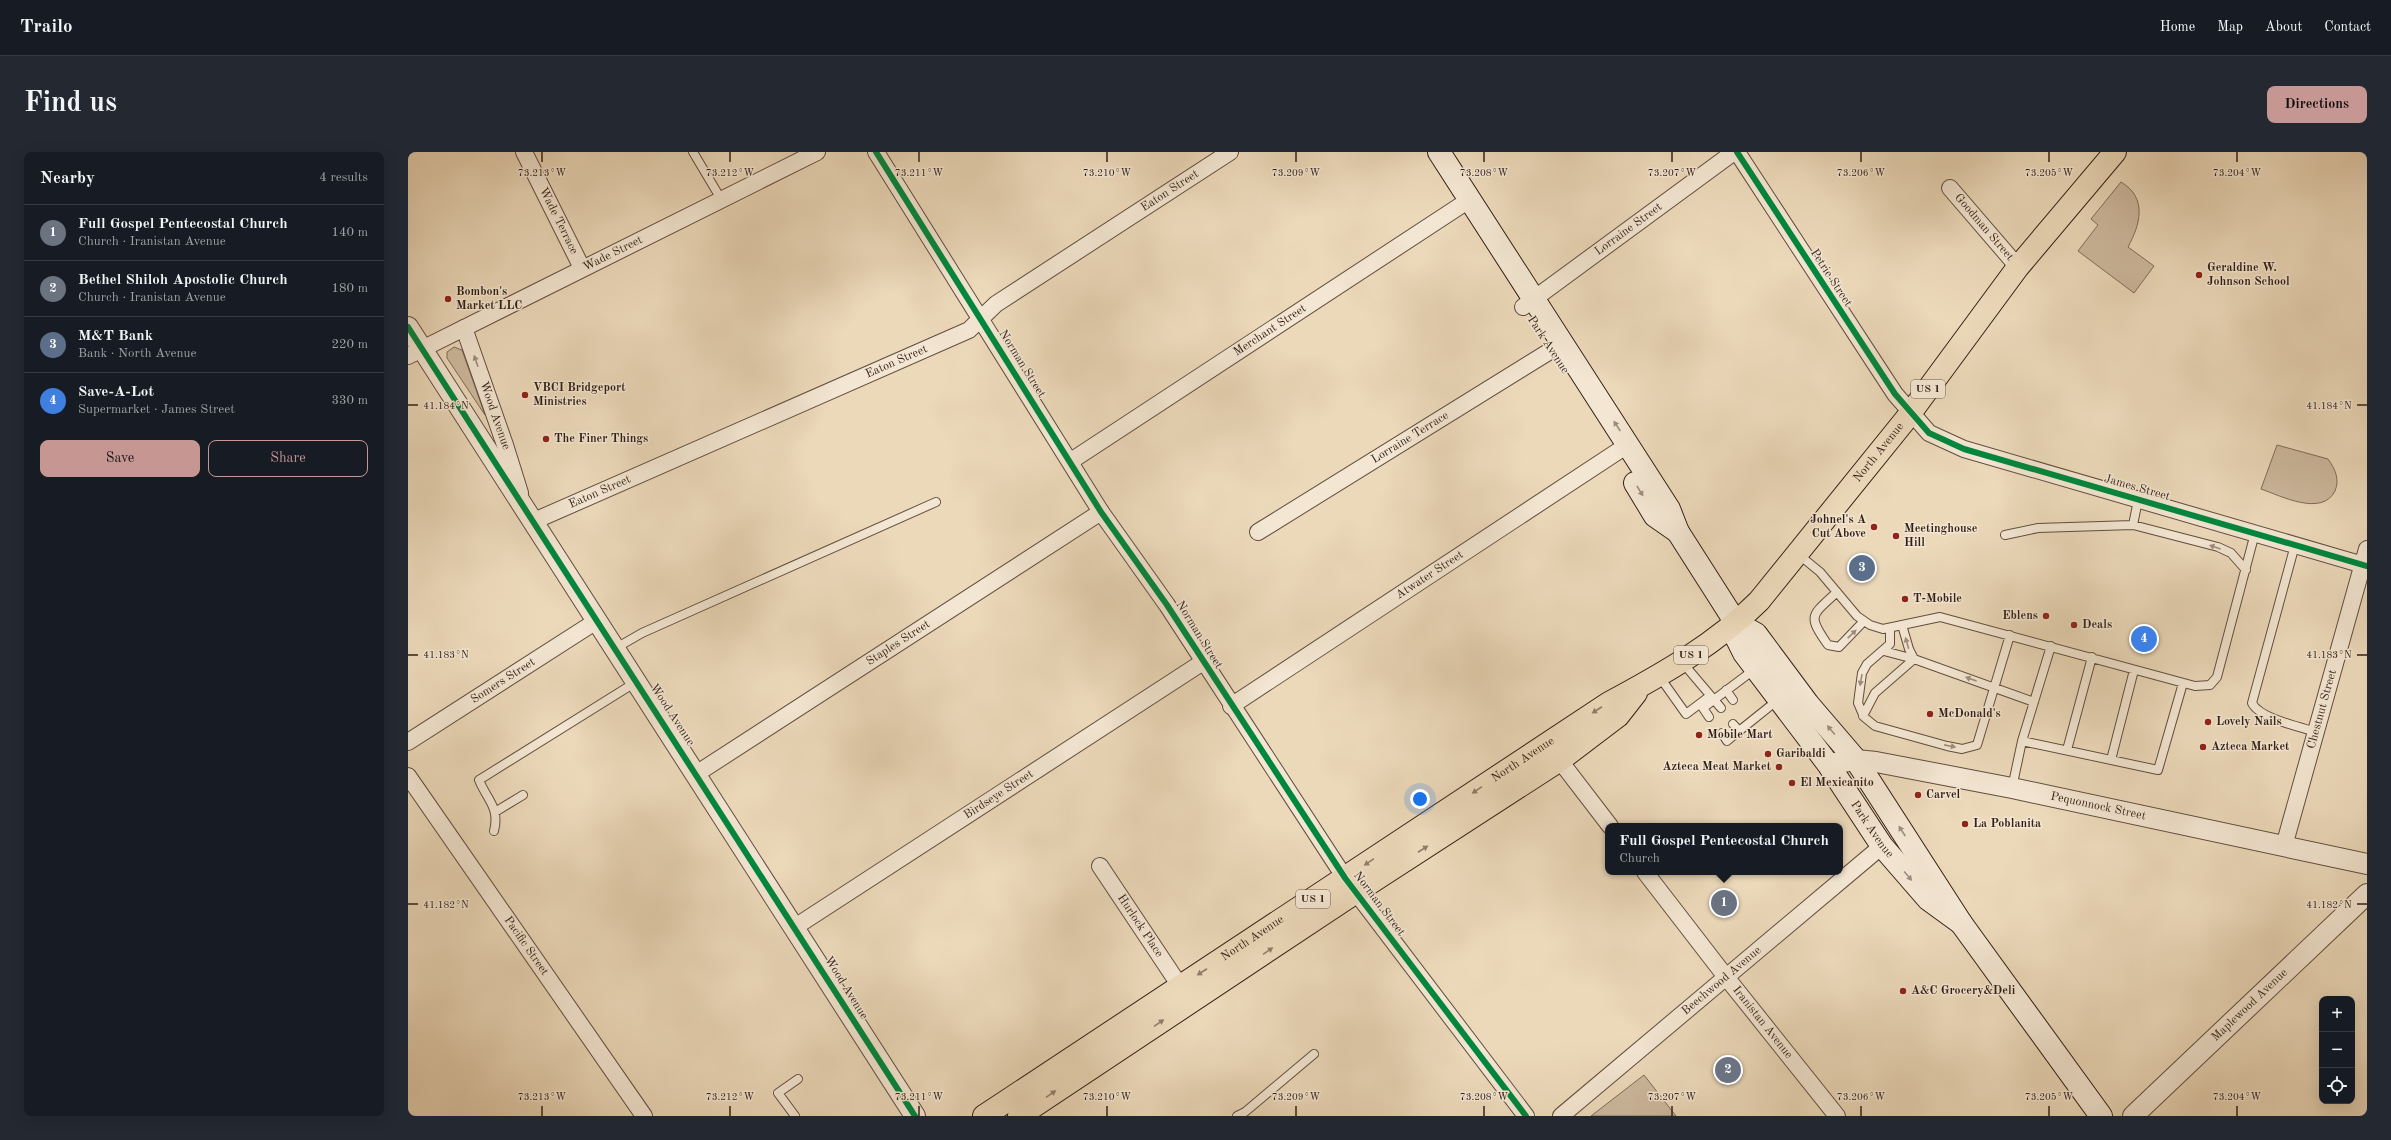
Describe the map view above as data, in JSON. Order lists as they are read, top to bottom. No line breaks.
{"streets":{"main road":["Park Avenue","US 1","North Avenue"],"street":["Eaton Street","Wade Terrace","Goodman Street","Lorraine Street","Wade Street","Petrie Street","Merchant Street","Norman Street","Wood Avenue","Lorraine Terrace","James Street","Atwater Street","Staples Street","Somers Street","Chestnut Street","Birdseye Street","Pequonnock Street","Hurlock Place","Pacific Street","Beechwood Avenue","Maplewood Avenue","Iranistan Avenue"]},"crossings":[["Eaton Street","Norman Street"],["Eaton Street","Wood Avenue"],["Wade Terrace","Wade Street"],["Goodman Street","North Avenue"],["Lorraine Street","Park Avenue"],["Wade Street","Wood Avenue"],["Petrie Street","North Avenue"],["Petrie Street","James Street"],["Merchant Street","Park Avenue"],["Merchant Street","Norman Street"],["Park Avenue","Lorraine Terrace"],["Park Avenue","North Avenue"],["Park Avenue","Atwater Street"],["Park Avenue","Pequonnock Street"],["Park Avenue","Beechwood Avenue"],["Norman Street","North Avenue"],["Norman Street","Atwater Street"],["Norman Street","Staples Street"],["Norman Street","Birdseye Street"],["Wood Avenue","Staples Street"],["Wood Avenue","Somers Street"],["Wood Avenue","Birdseye Street"],["North Avenue","James Street"],["North Avenue","Hurlock Place"],["James Street","Chestnut Street"],["Chestnut Street","Pequonnock Street"],["Beechwood Avenue","Iranistan Avenue"]],"places":["Geraldine W. Johnson School","Bombon's Market LLC","VBCI Bridgeport Ministries","The Finer Things","Johnel's A Cut Above","Meetinghouse Hill","T-Mobile","Eblens","Deals","McDonald's","Lovely Nails","Mobile Mart","Azteca Market","Garibaldi","Azteca Meat Market","El Mexicanito","Carvel","La Poblanita","A&C Grocery&Deli"],"page":{"header":"Trailo","nav":["Home","Map","About","Contact"],"buttons":["Directions",["Save","Share"]],"title":"Find us","heading":["Nearby","4 results"],"list":[{"mark":"1","name":"Full Gospel Pentecostal Church","note":"Church · Iranistan Avenue","value":"140 m"},{"mark":"2","name":"Bethel Shiloh Apostolic Church","note":"Church · Iranistan Avenue","value":"180 m"},{"mark":"3","name":"M&T Bank","note":"Bank · North Avenue","value":"220 m"},{"mark":"4","name":"Save-A-Lot","note":"Supermarket · James Street","value":"330 m"}],"pins":["3","4","1","2"],"popup":["Full Gospel Pentecostal Church","Church"],"map_buttons":["+","−"]},"coordinates":["73.213°W","73.212°W","73.211°W","73.210°W","73.209°W","73.208°W","73.207°W","73.206°W","73.205°W","73.204°W","41.184°N","41.183°N","41.182°N"]}
